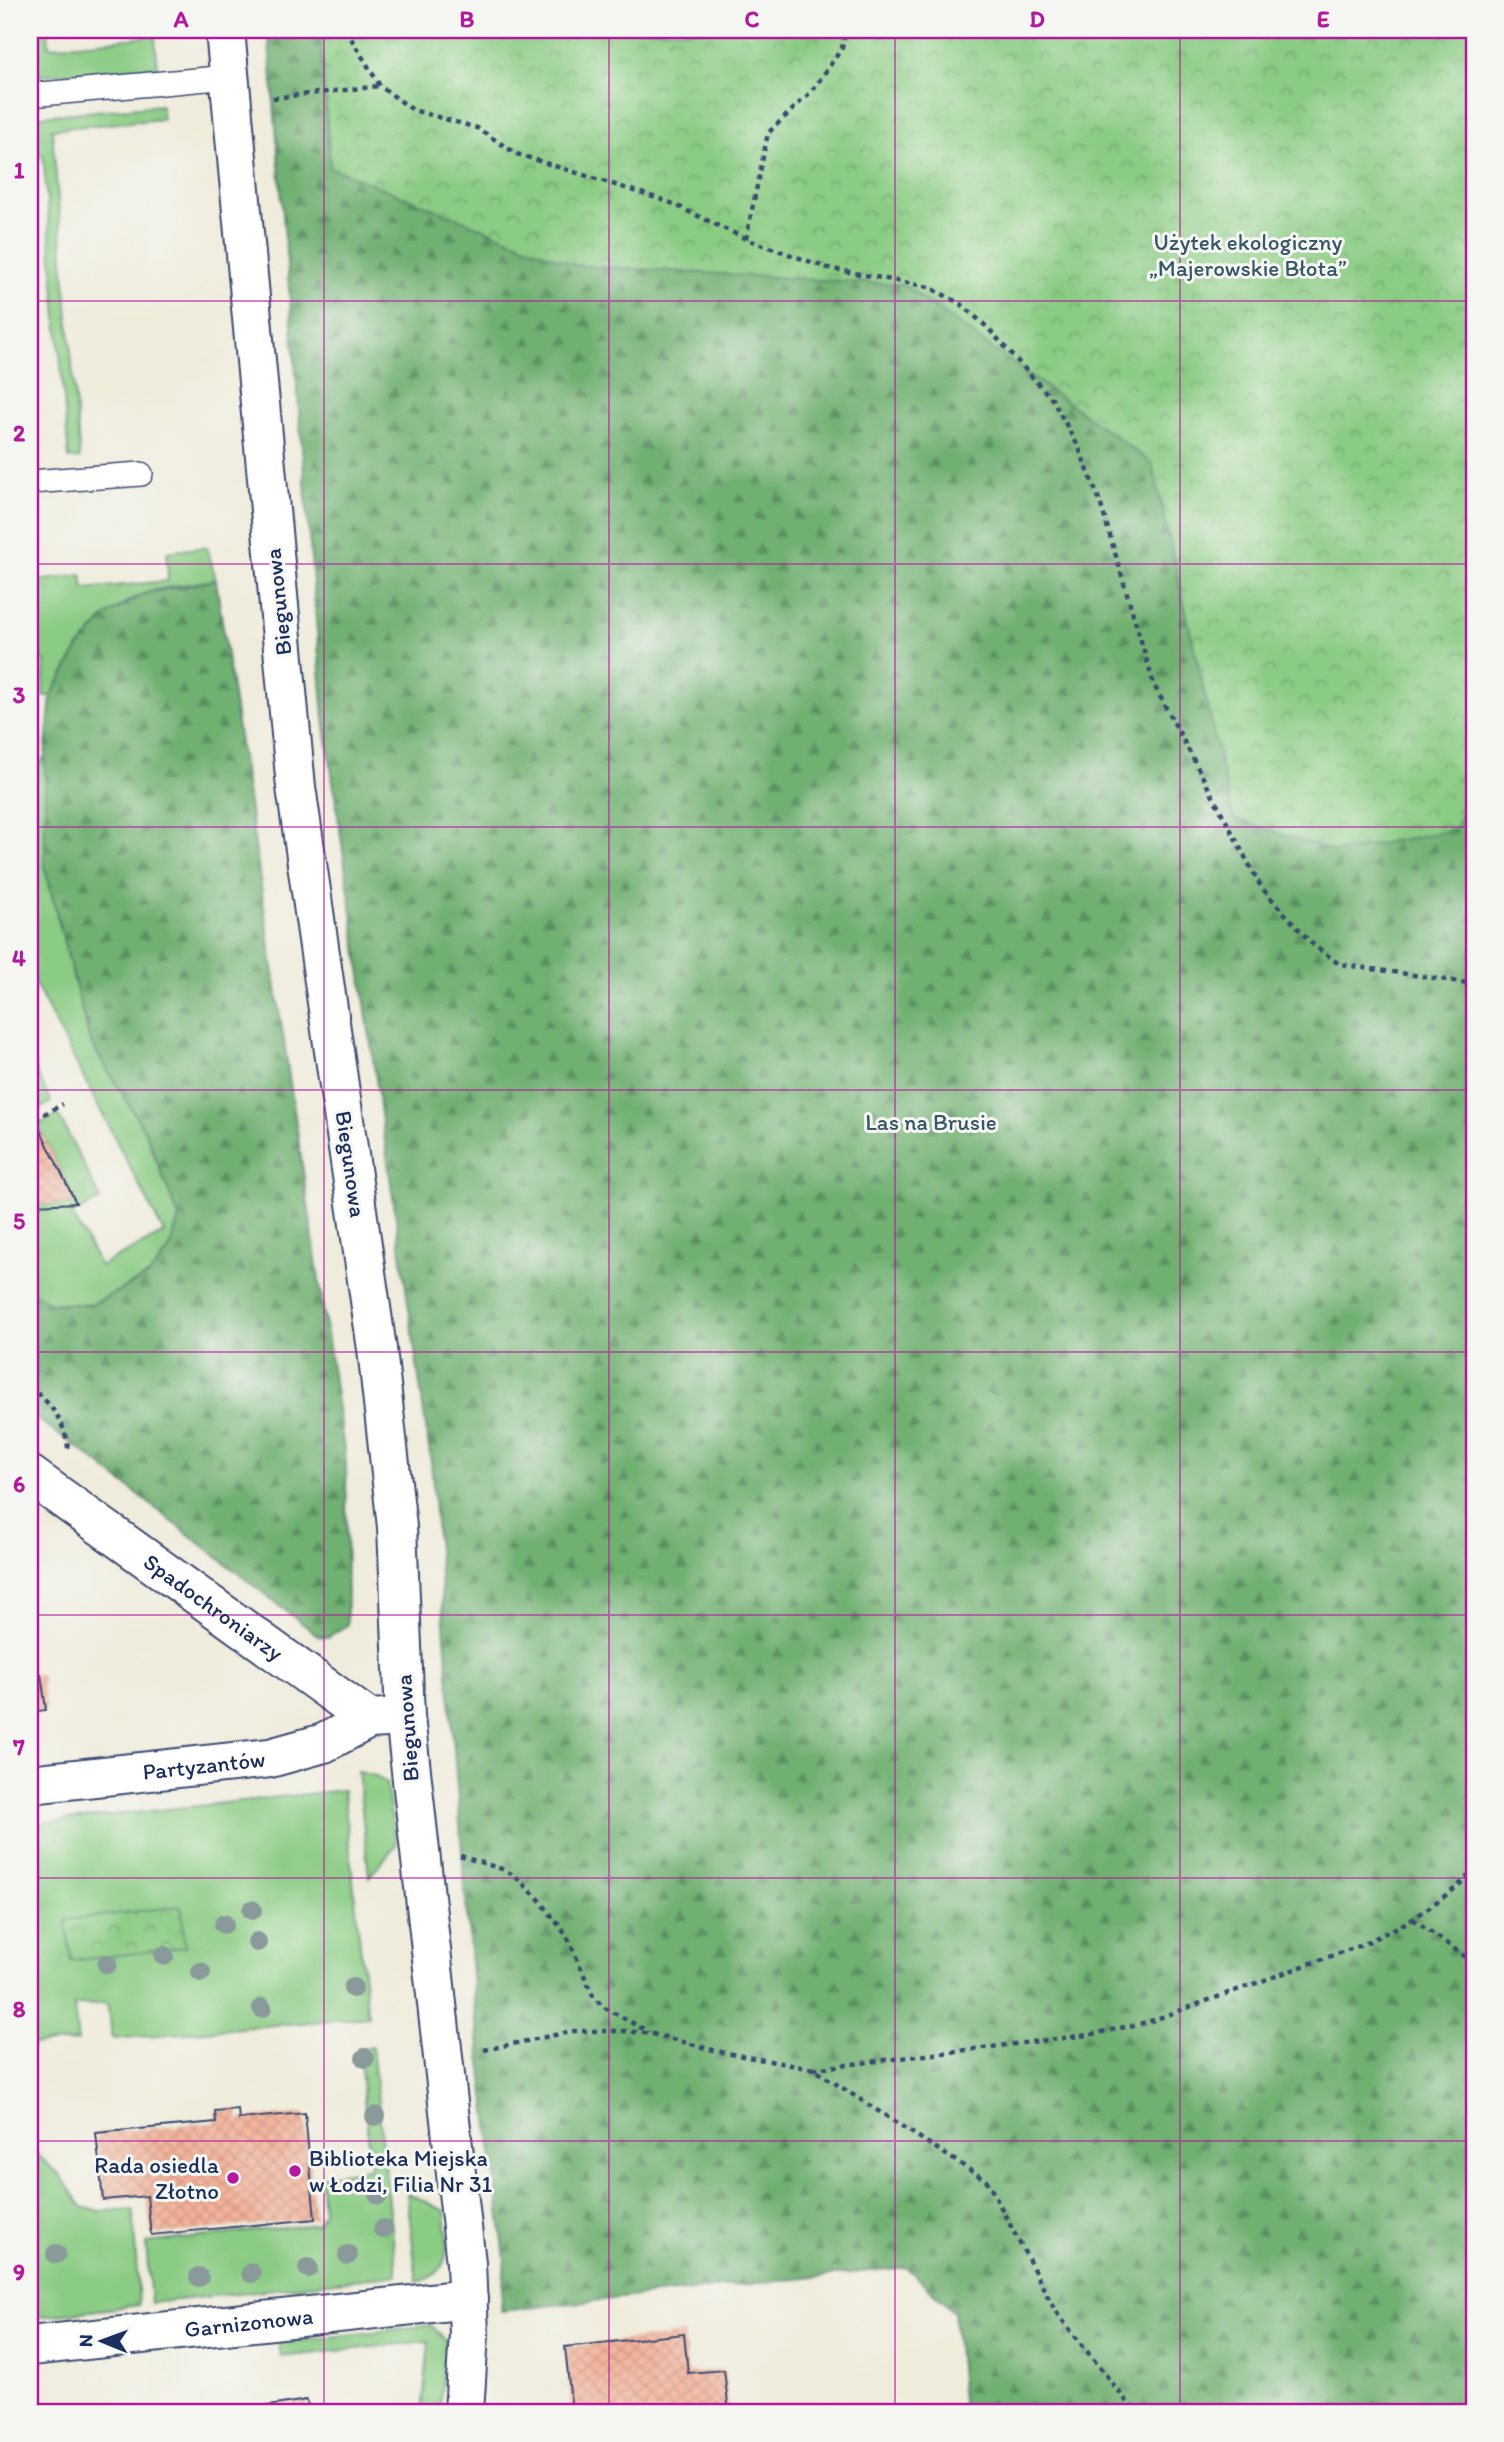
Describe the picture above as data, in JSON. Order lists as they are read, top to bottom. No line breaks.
{"streets":{"street":["Biegunowa","Spadochroniarzy","Partyzantów","Garnizonowa"]},"crossings":[["Biegunowa","Spadochroniarzy"],["Biegunowa","Partyzantów"],["Biegunowa","Garnizonowa"],["Spadochroniarzy","Partyzantów"]],"parks":["Użytek ekologiczny „Majerowskie Błota”","Las na Brusie"],"places":["Biblioteka Miejska w Łodzi, Filia Nr 31","Rada osiedla Złotno"],"north":"left","grid":{"columns":["A","B","C","D","E"],"rows":["1","2","3","4","5","6","7","8","9"]}}
